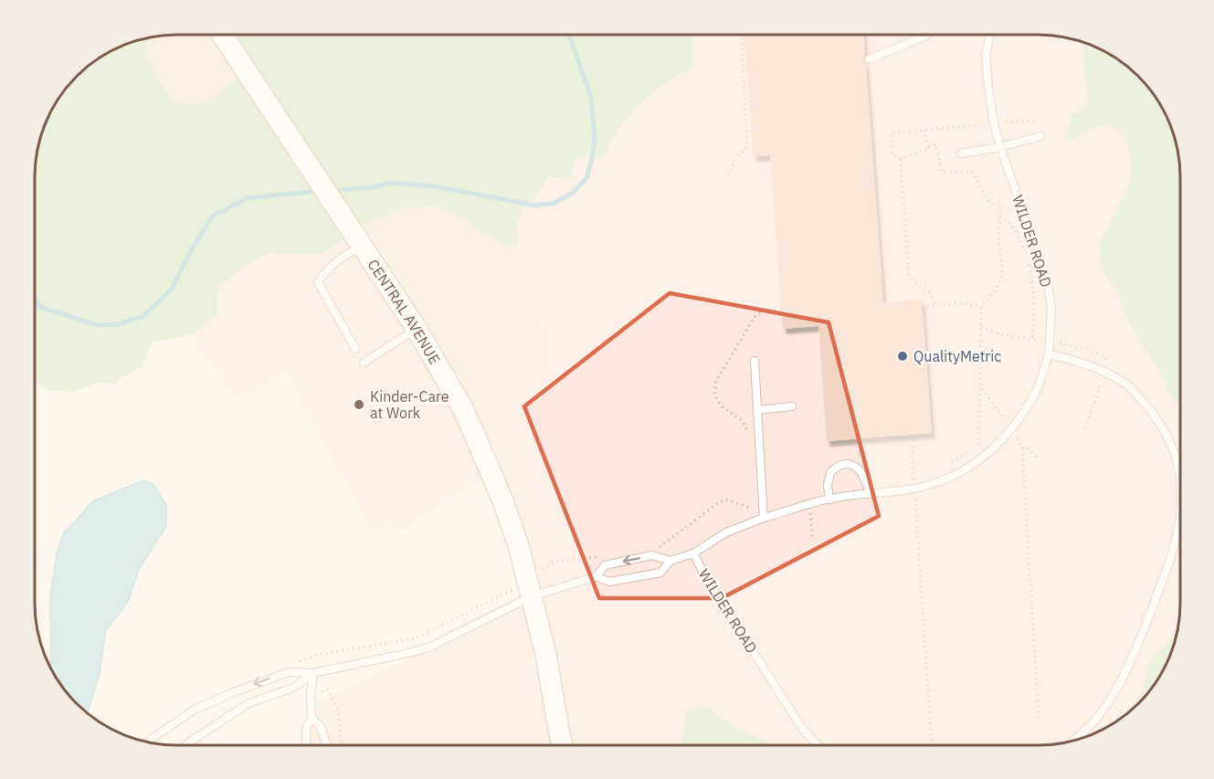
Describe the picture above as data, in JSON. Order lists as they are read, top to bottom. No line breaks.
{"streets":{"main road":["CENTRAL AVENUE"],"lane":["WILDER ROAD"]},"crossings":[["WILDER ROAD","CENTRAL AVENUE"]],"places":["QualityMetric","Kinder-Care at Work"]}
